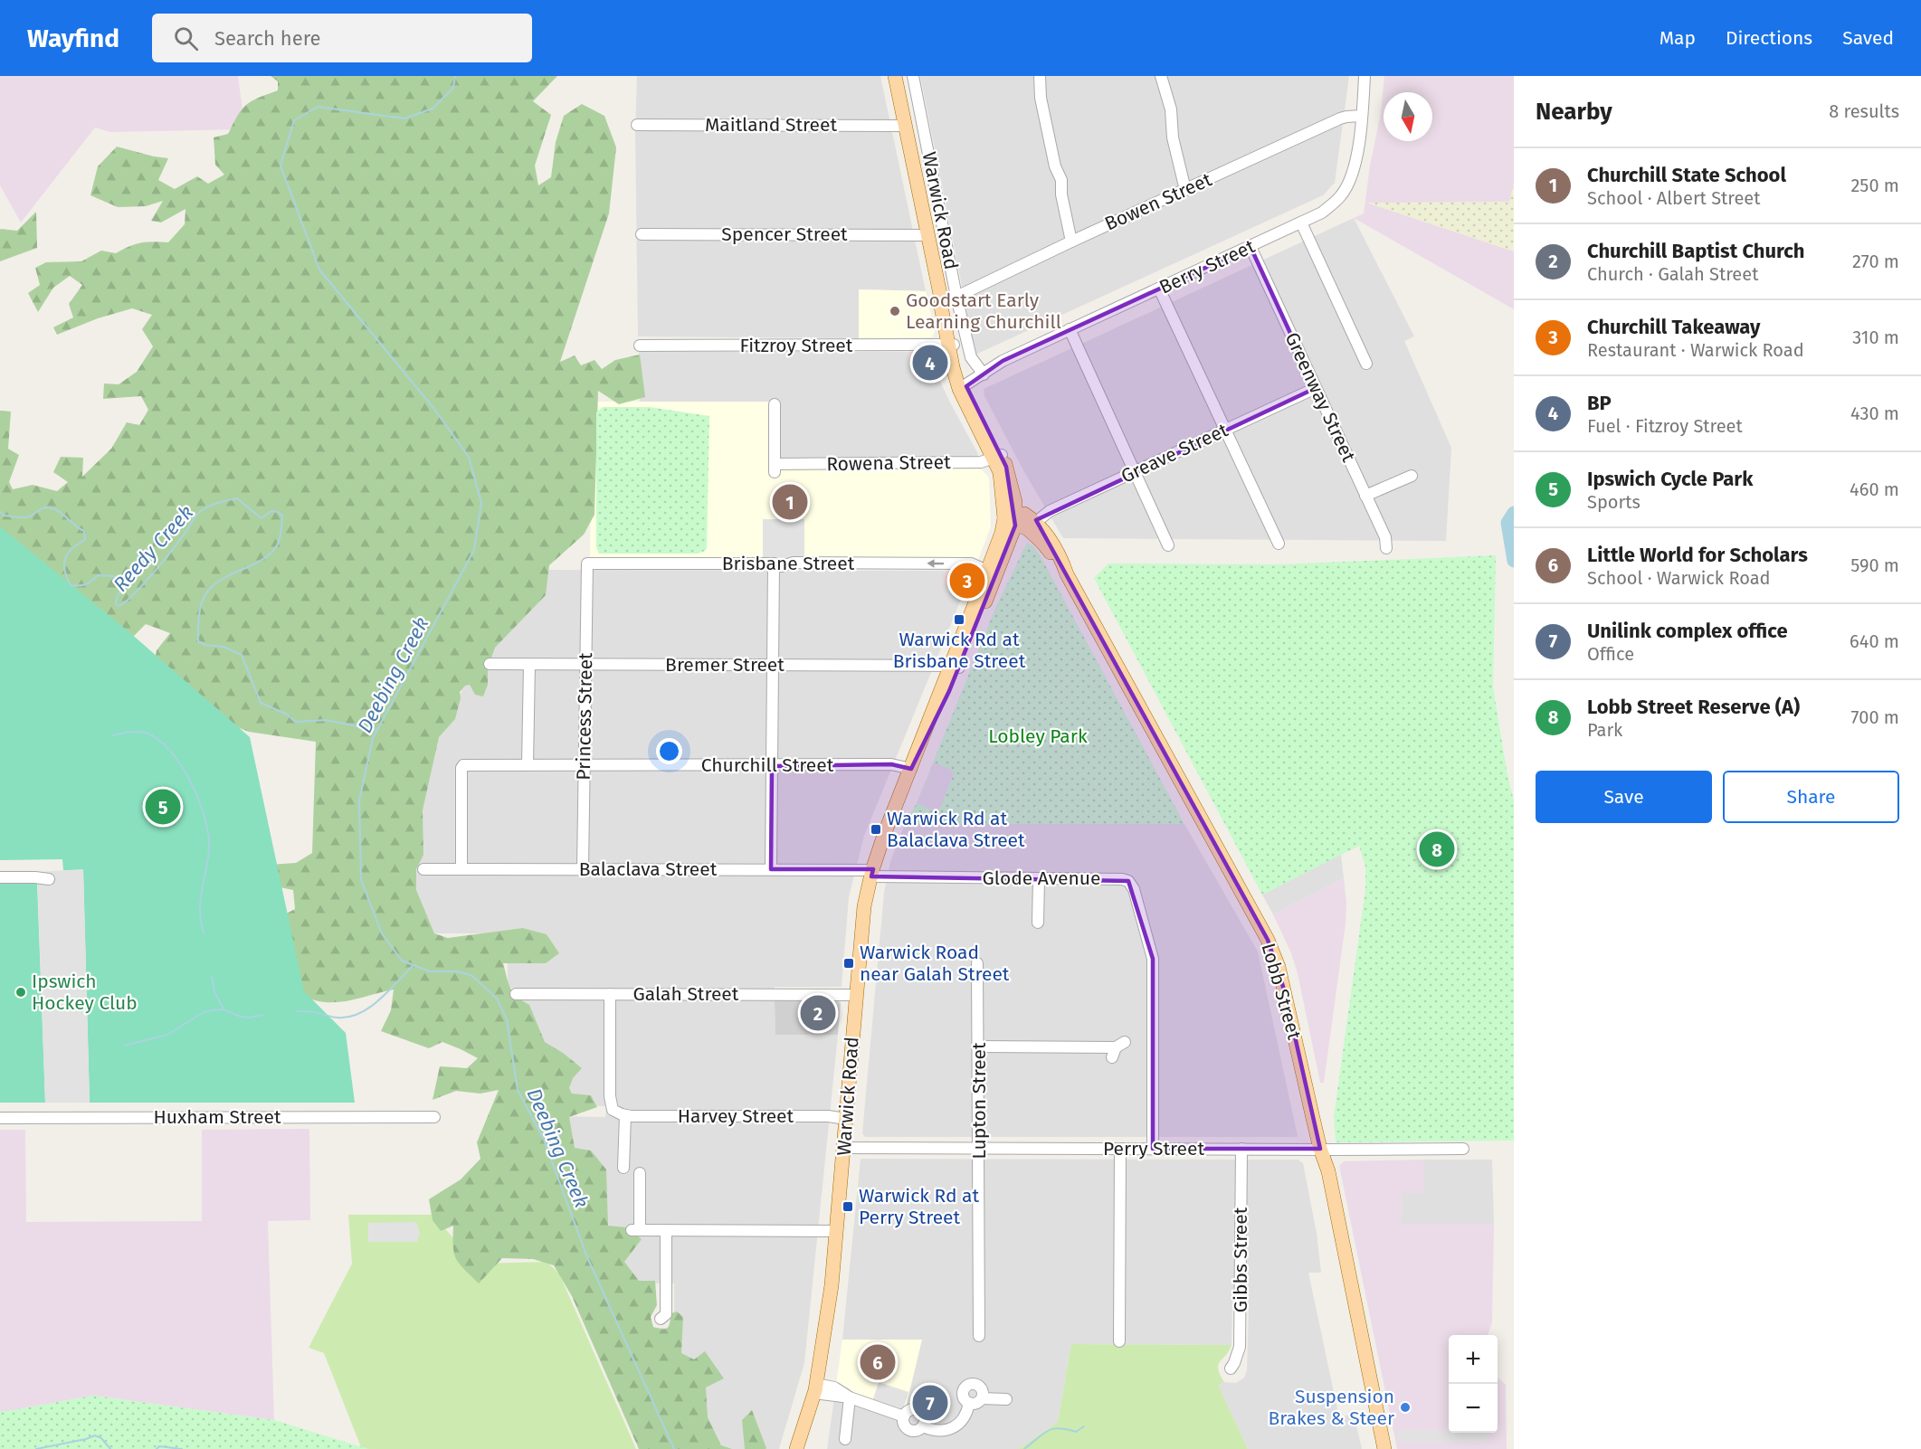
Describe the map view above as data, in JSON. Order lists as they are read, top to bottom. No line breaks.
{"streets":{"main road":["Warwick Road","Lobb Street"],"street":["Maitland Street","Bowen Street","Spencer Street","Berry Street","Fitzroy Street","Greenway Street","Greave Street","Rowena Street","Brisbane Street","Bremer Street","Princess Street","Churchill Street","Balaclava Street","Glode Avenue","Galah Street","Lupton Street","Harvey Street","Huxham Street","Perry Street","Gibbs Street"]},"crossings":[["Maitland Street","Warwick Road"],["Bowen Street","Warwick Road"],["Bowen Street","Berry Street"],["Warwick Road","Spencer Street"],["Warwick Road","Berry Street"],["Warwick Road","Fitzroy Street"],["Warwick Road","Rowena Street"],["Warwick Road","Brisbane Street"],["Warwick Road","Bremer Street"],["Warwick Road","Churchill Street"],["Warwick Road","Balaclava Street"],["Warwick Road","Glode Avenue"],["Warwick Road","Lobb Street"],["Warwick Road","Galah Street"],["Warwick Road","Harvey Street"],["Warwick Road","Perry Street"],["Berry Street","Greenway Street"],["Greenway Street","Greave Street"],["Greave Street","Lobb Street"],["Brisbane Street","Princess Street"],["Bremer Street","Princess Street"],["Princess Street","Churchill Street"],["Princess Street","Balaclava Street"],["Churchill Street","Balaclava Street"],["Balaclava Street","Glode Avenue"],["Glode Avenue","Perry Street"],["Lobb Street","Perry Street"],["Lupton Street","Perry Street"],["Perry Street","Gibbs Street"]],"one_way":["Brisbane Street"],"water":["Reedy Creek","Deebing Creek"],"parks":["Lobley Park"],"places":{"other":["Goodstart Early Learning Churchill","Ipswich Hockey Club","Suspension Brakes & Steer"],"transit":["Warwick Rd at Brisbane Street","Warwick Rd at Balaclava Street","Warwick Road near Galah Street","Warwick Rd at Perry Street"]},"north":"bottom","page":{"header":"Wayfind","search":"Search here","nav":["Map","Directions","Saved"],"heading":["Nearby","8 results"],"list":[{"mark":"1","name":"Churchill State School","note":"School · Albert Street","value":"250 m"},{"mark":"2","name":"Churchill Baptist Church","note":"Church · Galah Street","value":"270 m"},{"mark":"3","name":"Churchill Takeaway","note":"Restaurant · Warwick Road","value":"310 m"},{"mark":"4","name":"BP","note":"Fuel · Fitzroy Street","value":"430 m"},{"mark":"5","name":"Ipswich Cycle Park","note":"Sports","value":"460 m"},{"mark":"6","name":"Little World for Scholars","note":"School · Warwick Road","value":"590 m"},{"mark":"7","name":"Unilink complex office","note":"Office","value":"640 m"},{"mark":"8","name":"Lobb Street Reserve (A)","note":"Park","value":"700 m"}],"pins":["4","1","3","5","8","2","6","7"],"buttons":["Save","Share"],"map_buttons":["+","−"]}}
